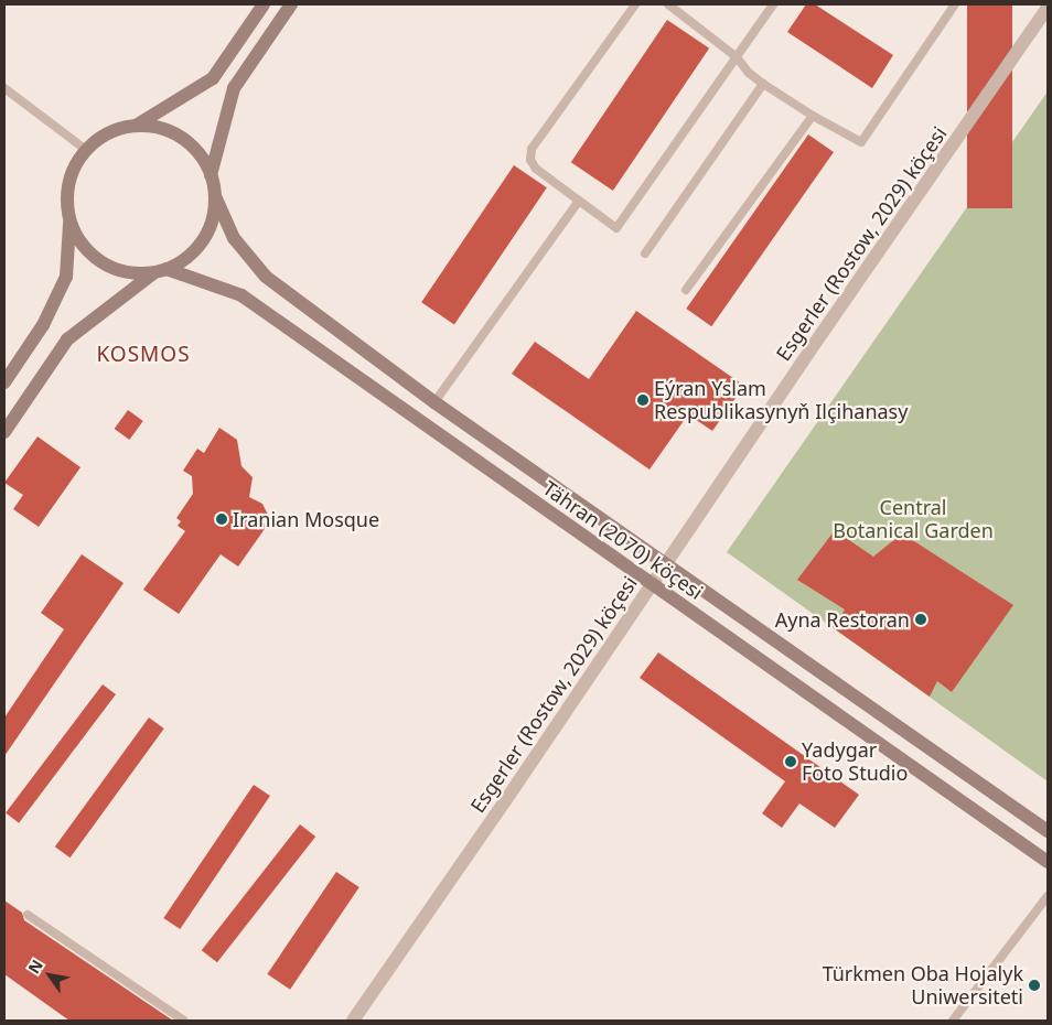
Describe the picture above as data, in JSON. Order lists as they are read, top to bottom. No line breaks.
{"streets":{"street":["Esgerler (Rostow, 2029) köçesi","Tähran (2070) köçesi"]},"crossings":[["Esgerler (Rostow, 2029) köçesi","Tähran (2070) köçesi"]],"districts":["KOSMOS"],"parks":["Central Botanical Garden"],"places":["Eýran Yslam Respublikasynyň Ilçihanasy","Iranian Mosque","Ayna Restoran","Yadygar Foto Studio","Türkmen Oba Hojalyk Uniwersiteti"],"north":"top left"}
